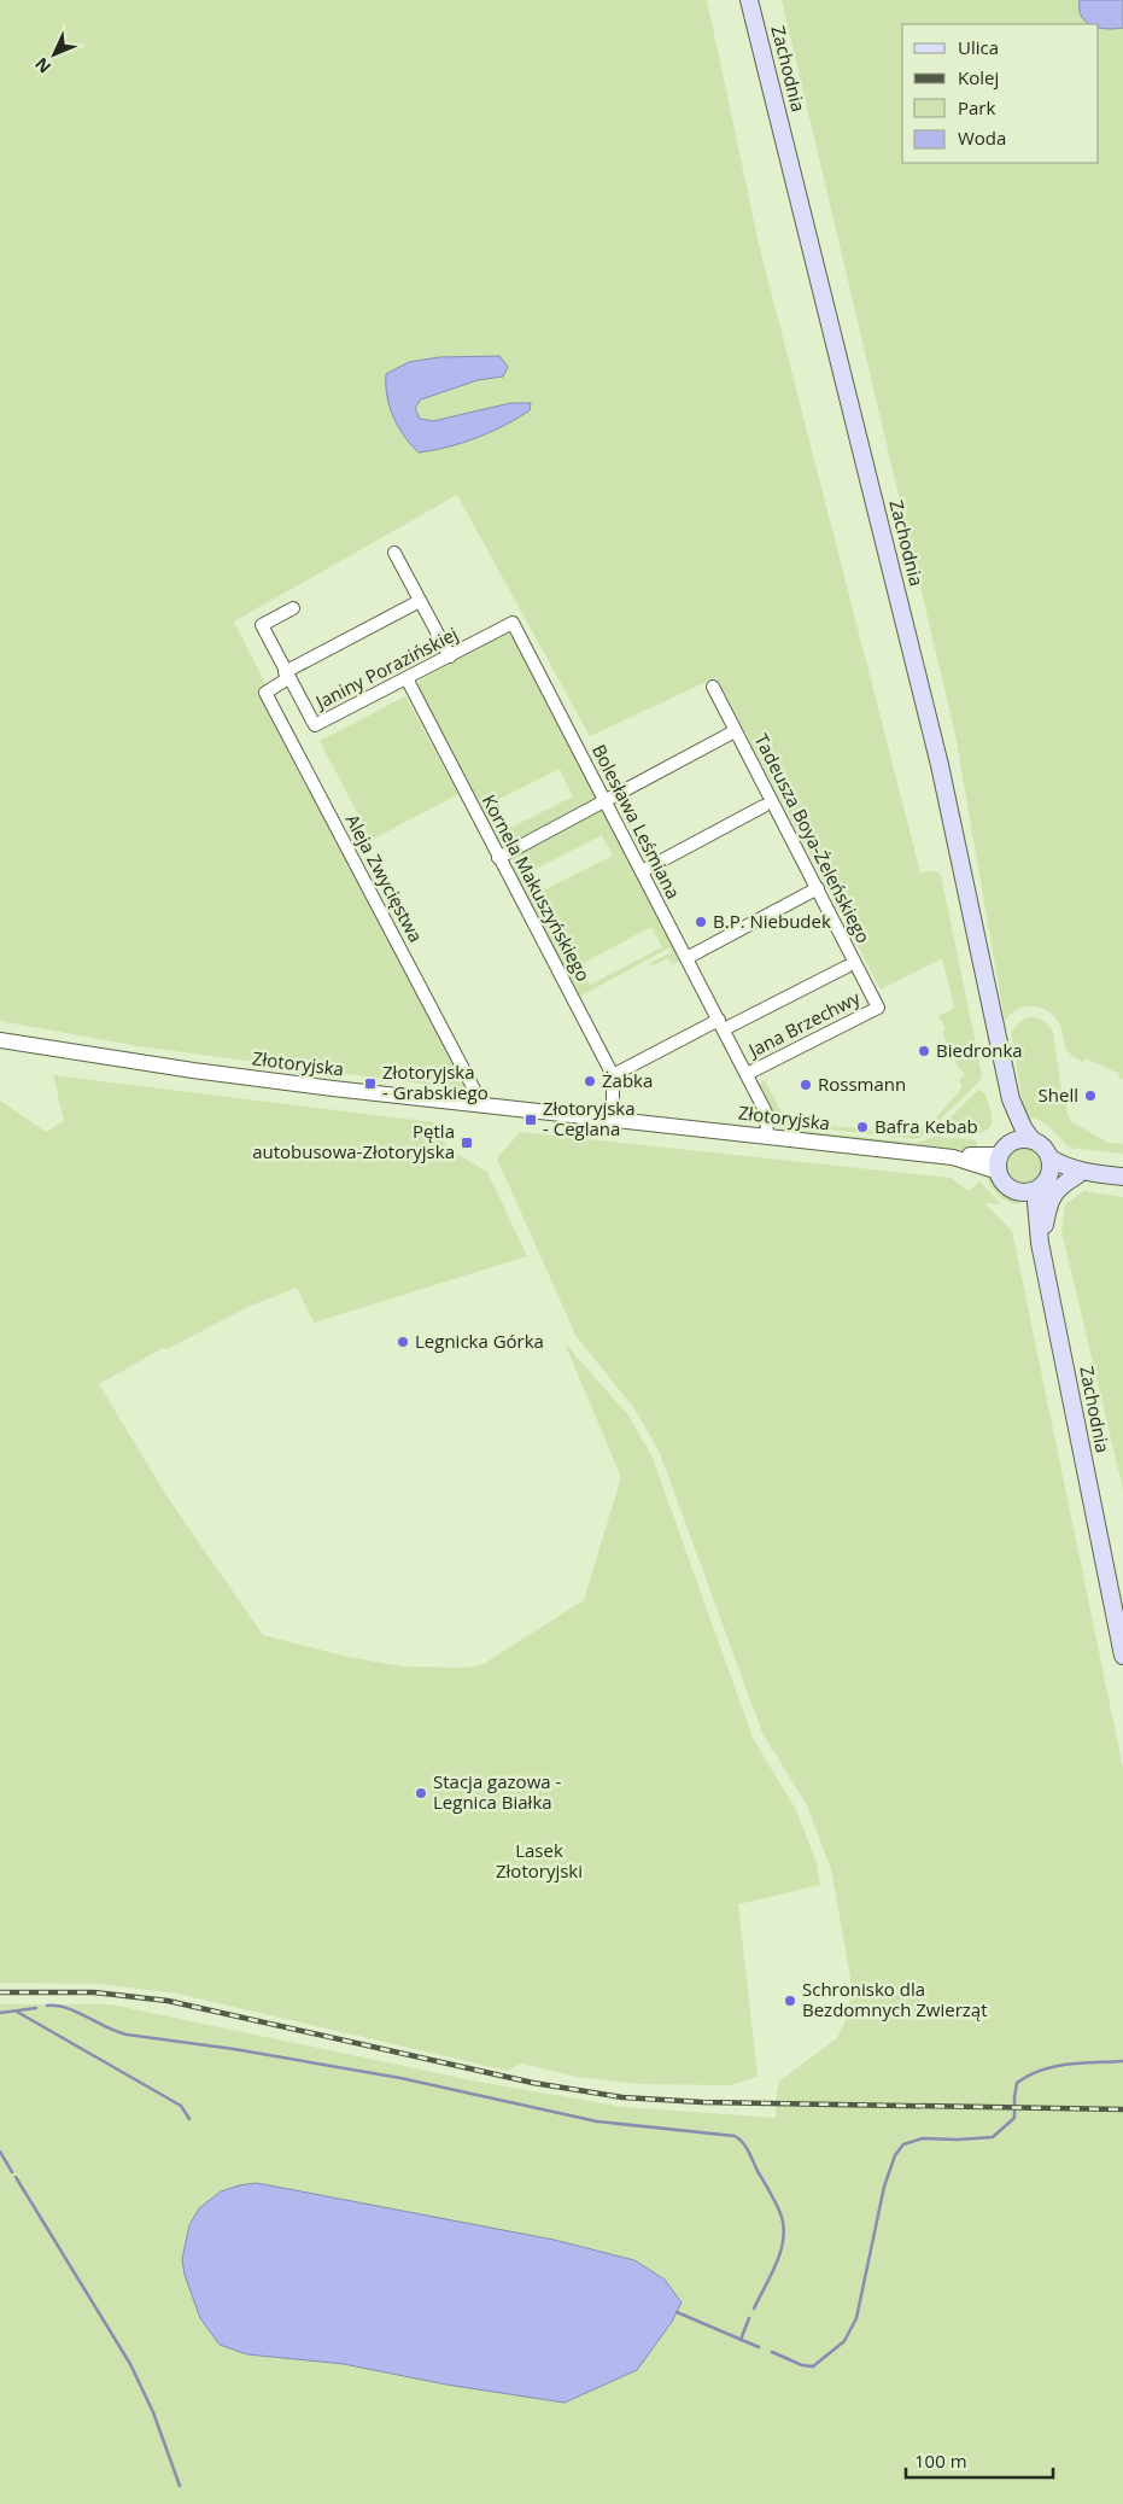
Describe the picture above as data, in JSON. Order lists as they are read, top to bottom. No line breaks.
{"streets":{"main road":["Zachodnia"],"street":["Janiny Porazińskiej","Bolesława Leśmiana","Tadeusza Boya-Żeleńskiego","Aleja Zwycięstwa","Kornela Makuszyńskiego","Jana Brzechwy","Złotoryjska"]},"crossings":[["Zachodnia","Złotoryjska"],["Janiny Porazińskiej","Bolesława Leśmiana"],["Janiny Porazińskiej","Aleja Zwycięstwa"],["Janiny Porazińskiej","Kornela Makuszyńskiego"],["Bolesława Leśmiana","Jana Brzechwy"],["Bolesława Leśmiana","Złotoryjska"],["Tadeusza Boya-Żeleńskiego","Jana Brzechwy"],["Aleja Zwycięstwa","Złotoryjska"],["Kornela Makuszyńskiego","Jana Brzechwy"],["Kornela Makuszyńskiego","Złotoryjska"]],"parks":["Lasek Złotoryjski"],"places":{"other":["B.P. Niebudek","Biedronka","Żabka","Rossmann","Shell","Bafra Kebab","Legnicka Górka","Stacja gazowa - Legnica Białka","Schronisko dla Bezdomnych Zwierząt"],"transit":["Złotoryjska - Grabskiego","Złotoryjska - Ceglana","Pętla autobusowa-Złotoryjska"]},"legend":["Ulica","Kolej","Park","Woda"],"scale_bar":"100 m","north":"bottom left"}
